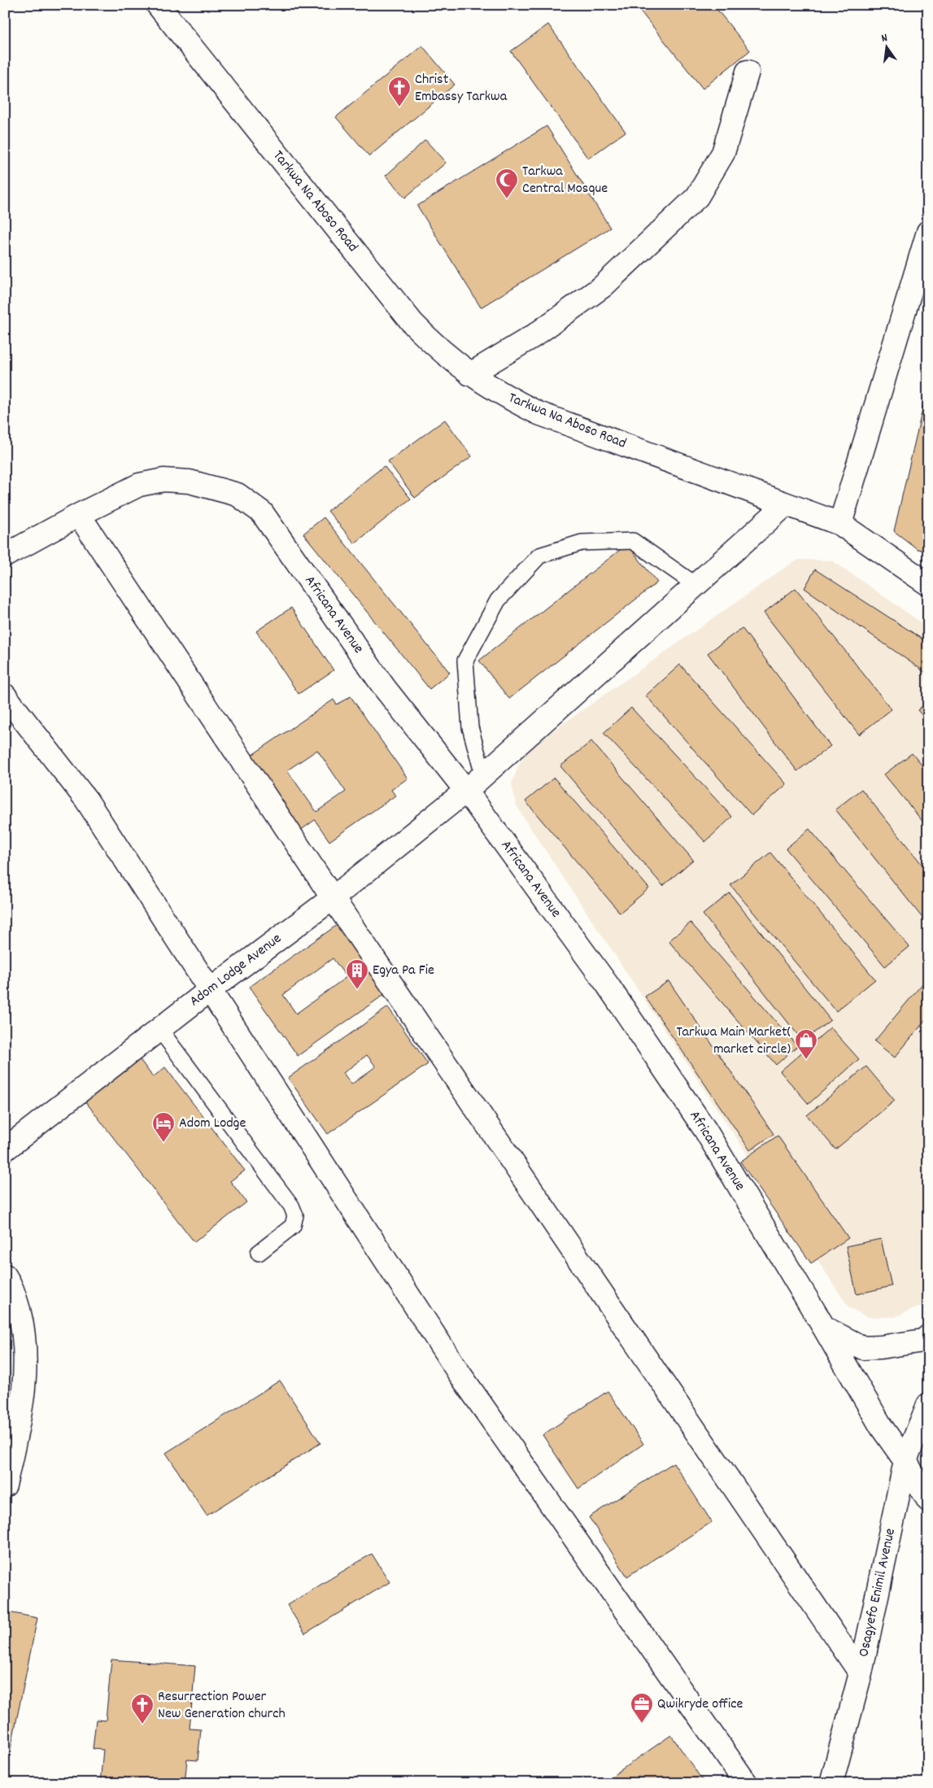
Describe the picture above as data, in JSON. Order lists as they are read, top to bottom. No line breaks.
{"streets":{"street":["Tarkwa Na Aboso Road","Africana Avenue","Adom Lodge Avenue","Osagyefo Enimil Avenue"]},"crossings":[["Tarkwa Na Aboso Road","Adom Lodge Avenue"],["Africana Avenue","Adom Lodge Avenue"],["Africana Avenue","Osagyefo Enimil Avenue"]],"places":{"church":["Christ Embassy Tarkwa","Resurrection Power New Generation church"],"mosque":["Tarkwa Central Mosque"],"building":["Egya Pa Fie"],"shop":["Tarkwa Main Market( market circle)"],"hotel":["Adom Lodge"],"office":["Qwikryde office"]},"north":"top"}
